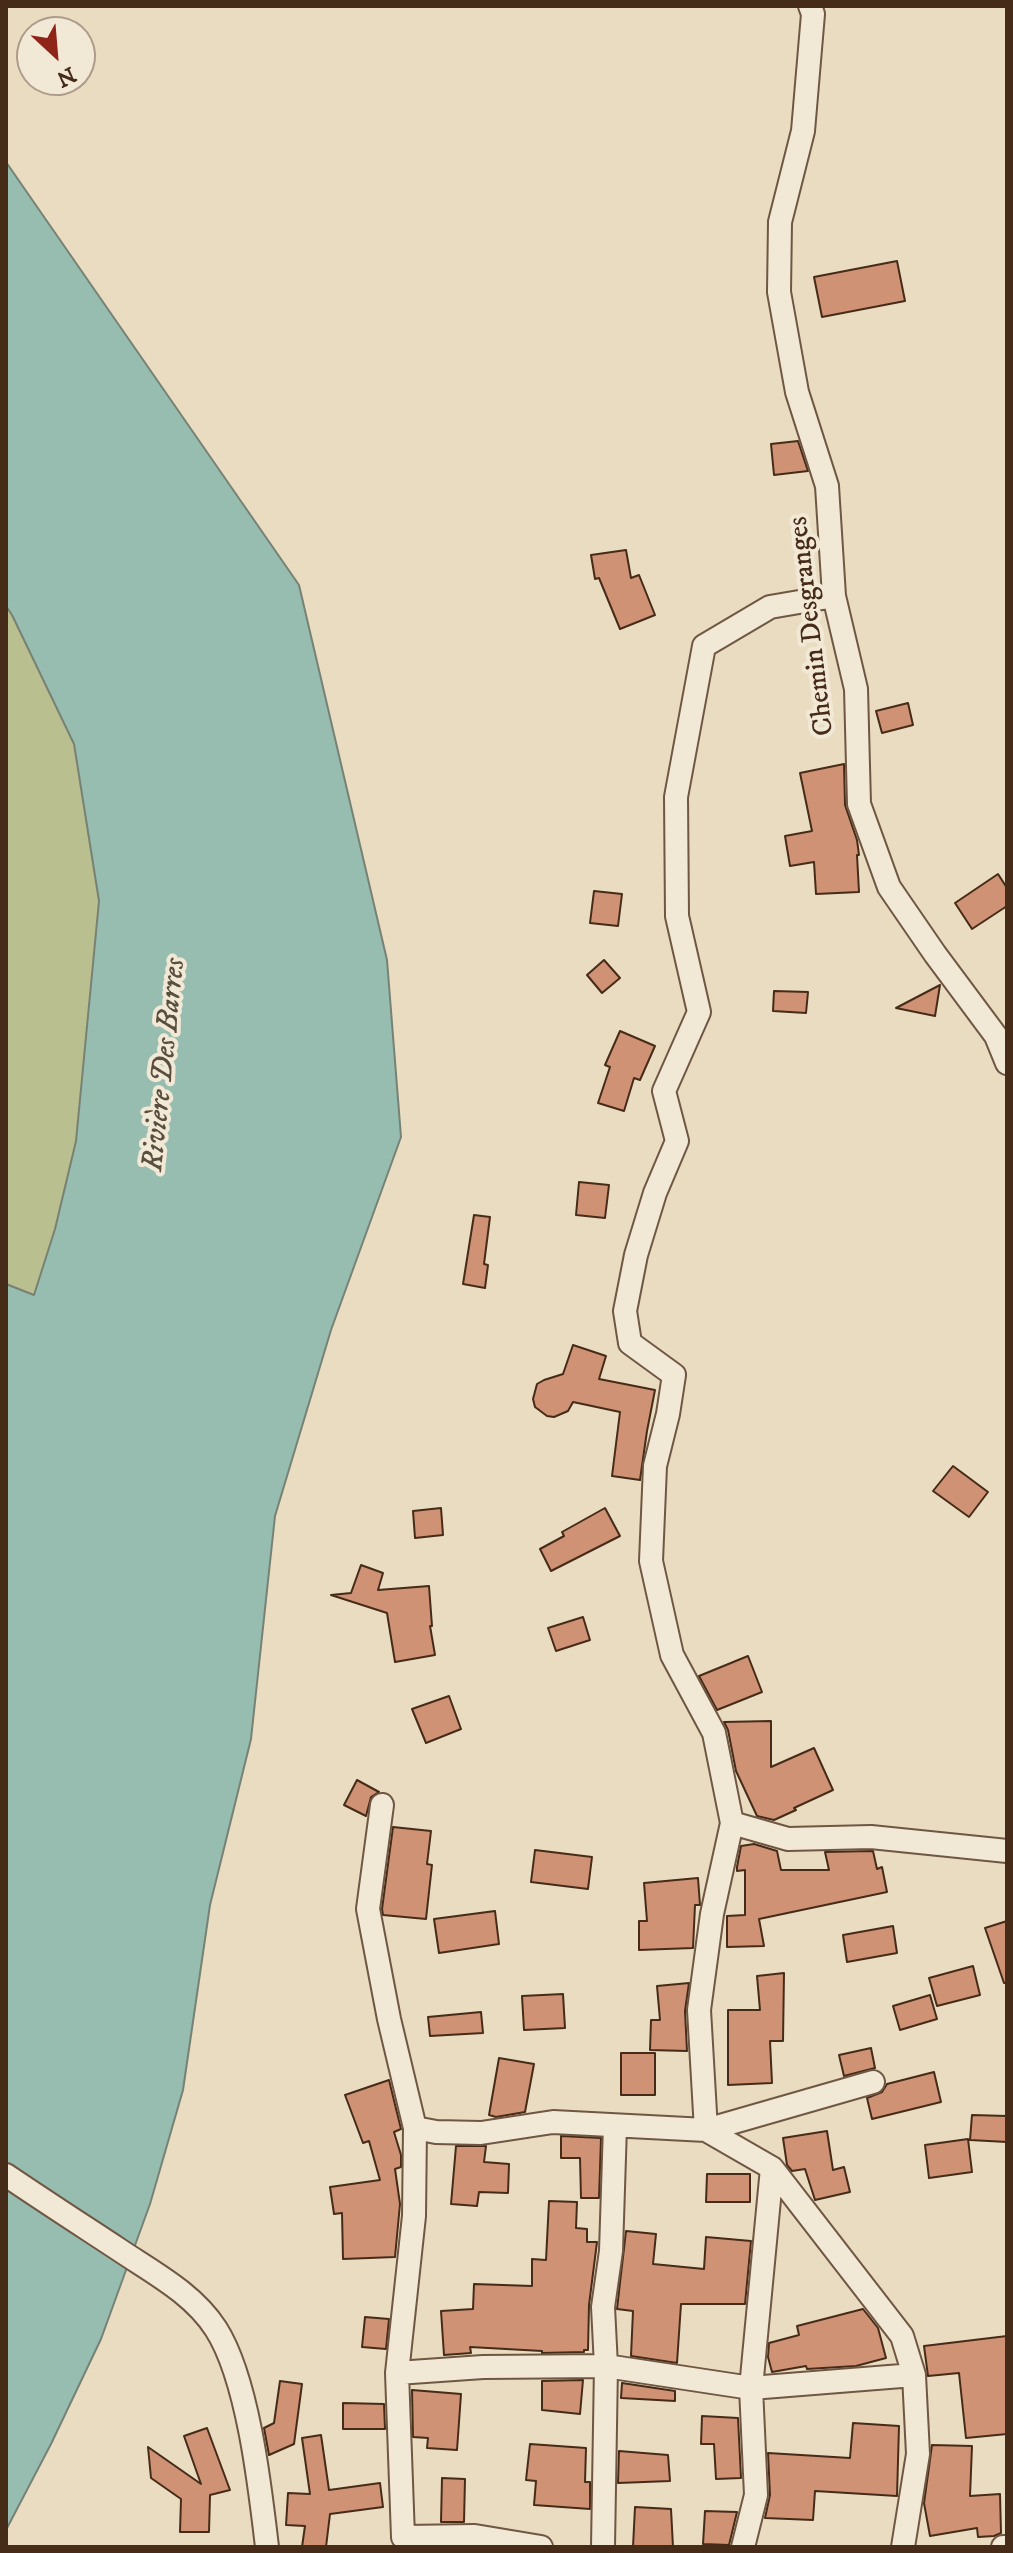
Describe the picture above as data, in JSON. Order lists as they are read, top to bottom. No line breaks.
{"streets":{"street":["Chemin Desgranges"]},"water":["Rivière Des Barres"],"north":"bottom right"}
